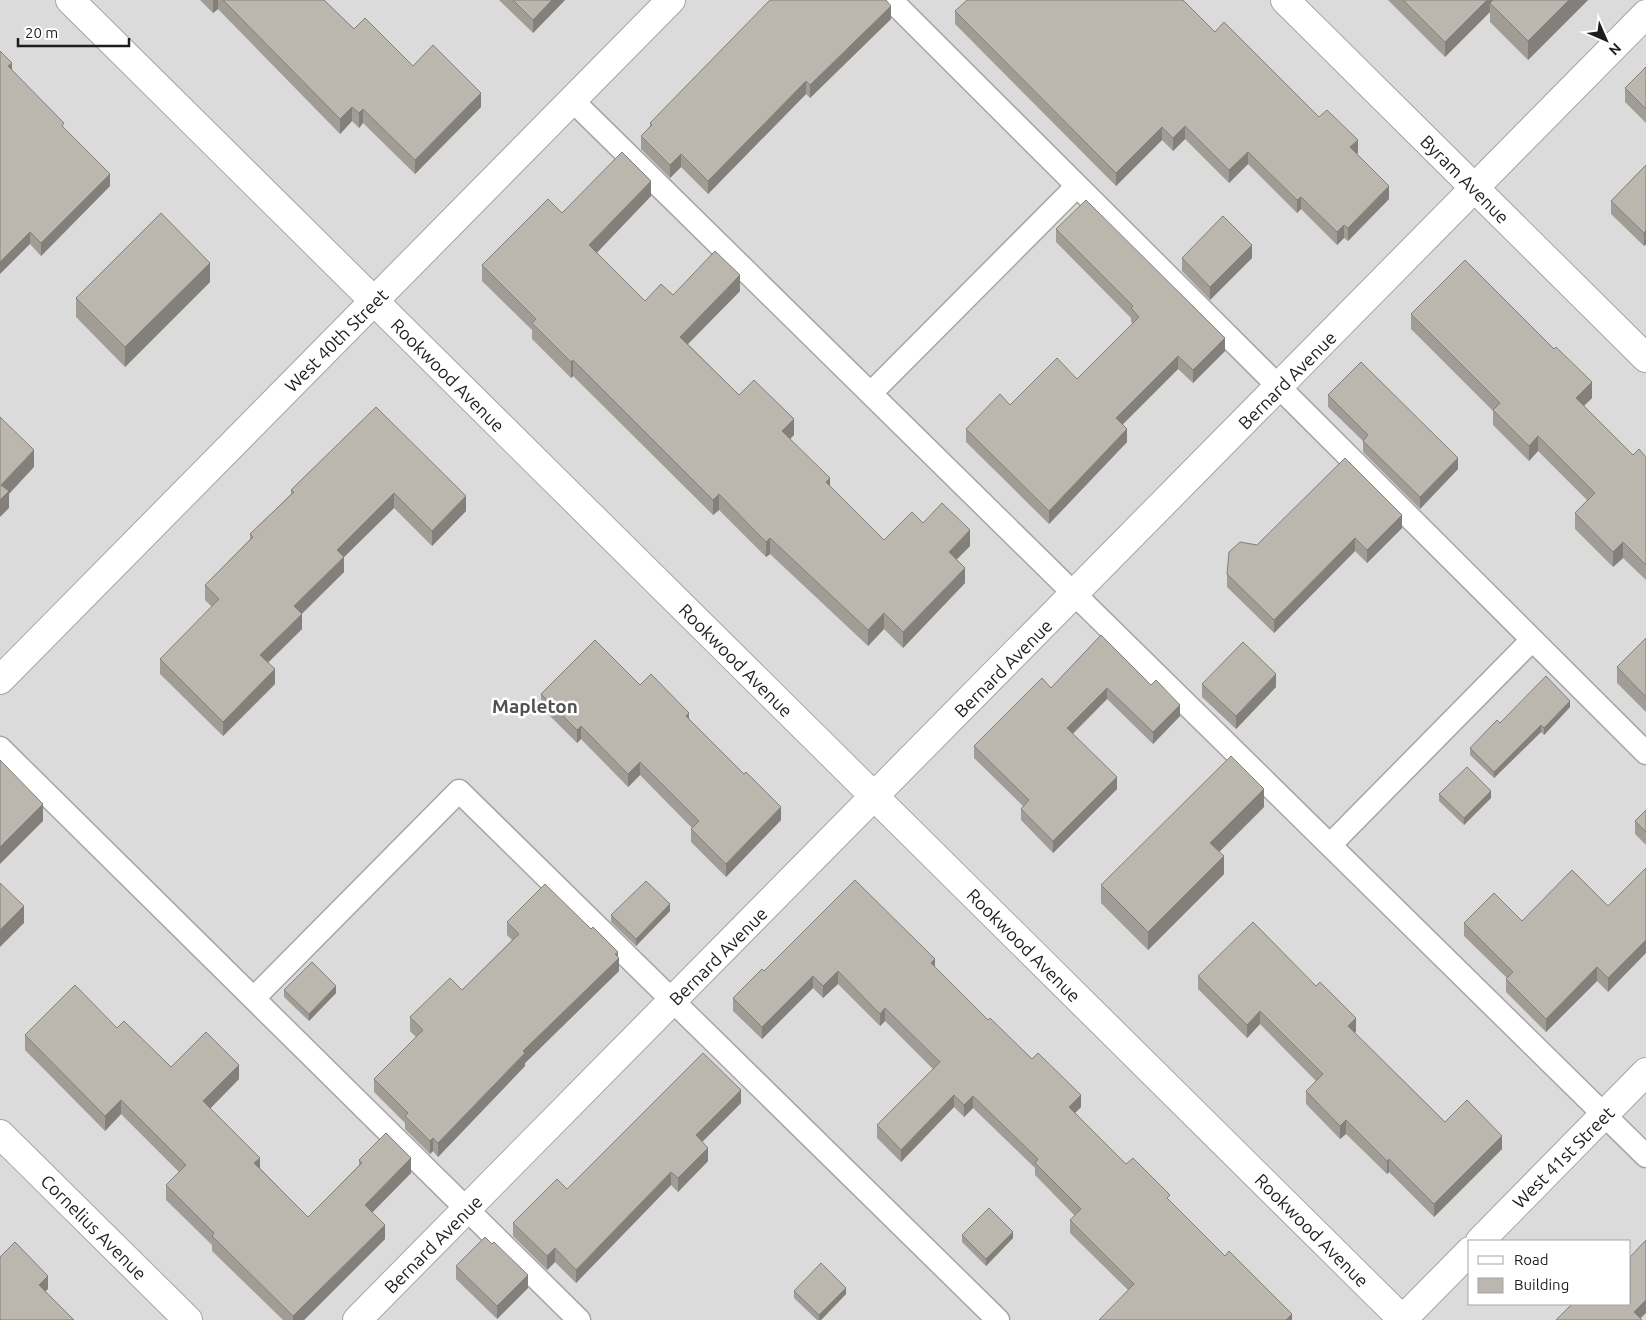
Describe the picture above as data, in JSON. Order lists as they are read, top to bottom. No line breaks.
{"streets":{"street":["Byram Avenue","West 40th Street","Rookwood Avenue","Bernard Avenue","West 41st Street","Cornelius Avenue"]},"crossings":[["Byram Avenue","Bernard Avenue"],["West 40th Street","Rookwood Avenue"],["Rookwood Avenue","Bernard Avenue"]],"districts":["Mapleton"],"legend":["Road","Building"],"scale_bar":"20 m","north":"bottom right"}
